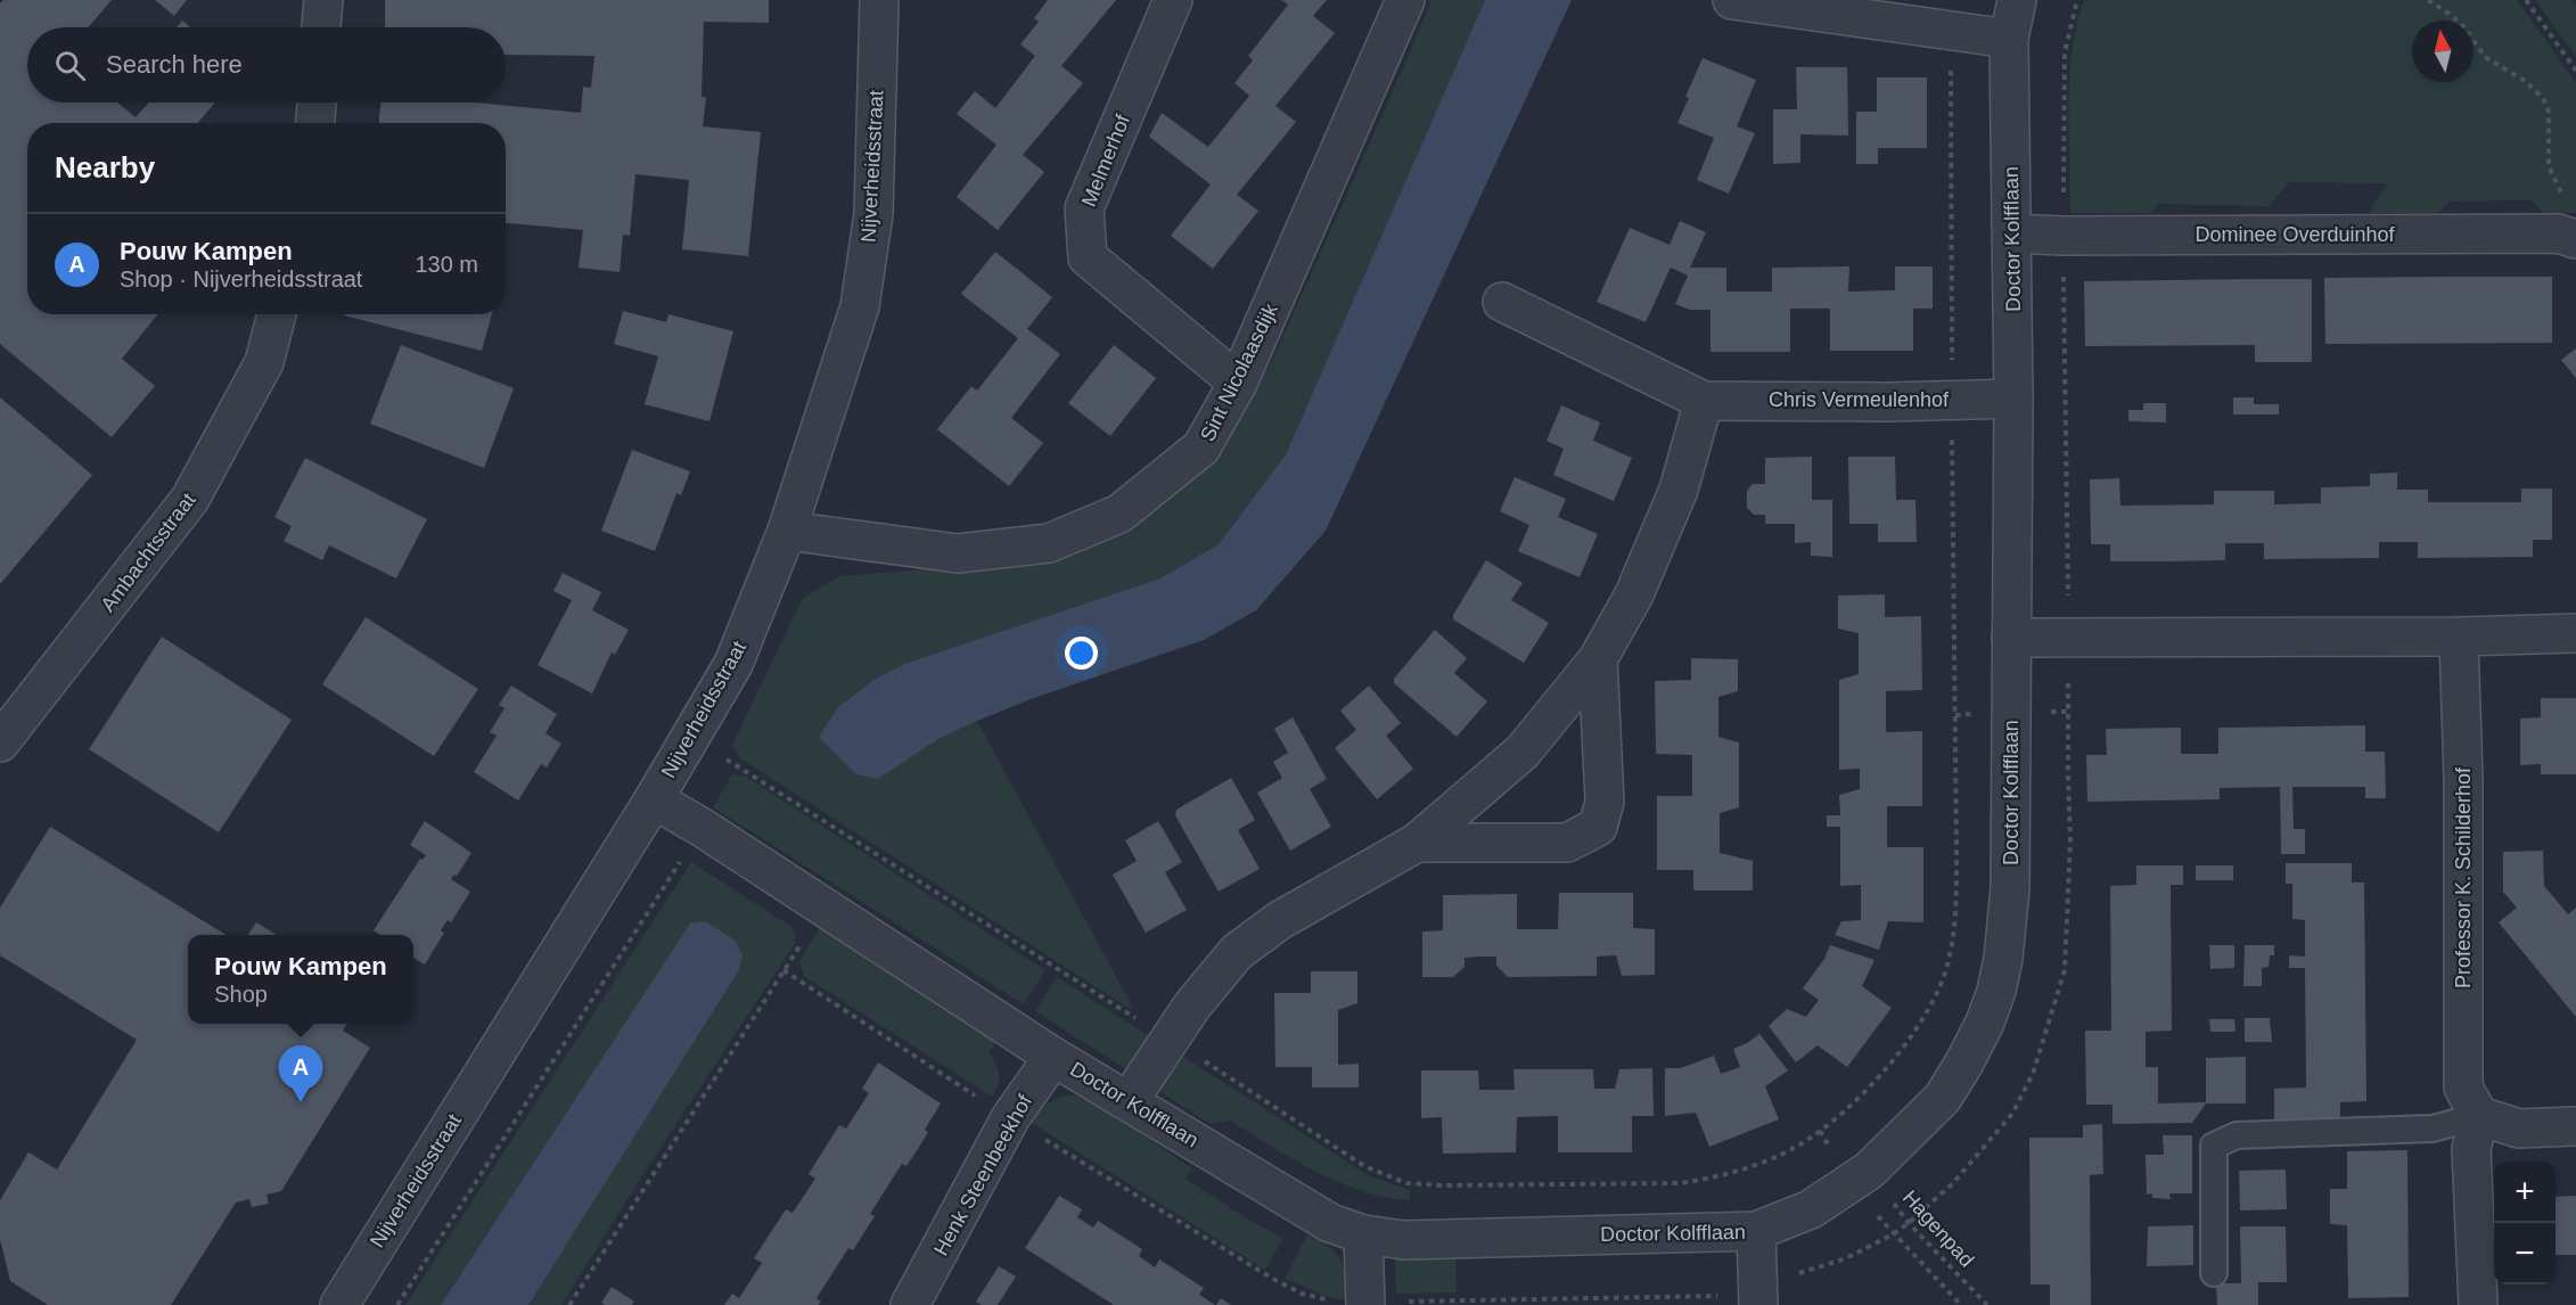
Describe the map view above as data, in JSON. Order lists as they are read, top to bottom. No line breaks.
{"streets":{"street":["Melmerhof","Nijverheidsstraat","Dominee Overduinhof","Doctor Kolfflaan","Sint Nicolaasdijk","Chris Vermeulenhof","Ambachtsstraat","Professor K. Schilderhof","Henk Steenbeekhof"],"path":["Hagenpad"]},"crossings":[["Melmerhof","Sint Nicolaasdijk"],["Nijverheidsstraat","Doctor Kolfflaan"],["Nijverheidsstraat","Sint Nicolaasdijk"],["Dominee Overduinhof","Doctor Kolfflaan"],["Doctor Kolfflaan","Chris Vermeulenhof"],["Doctor Kolfflaan","Henk Steenbeekhof"],["Doctor Kolfflaan","Hagenpad"]],"north":"top","page":{"search":"Search here","heading":"Nearby","list":[{"mark":"A","name":"Pouw Kampen","note":"Shop · Nijverheidsstraat","value":"130 m"}],"popup":["Pouw Kampen","Shop"],"pins":"A","map_buttons":["+","−"]}}
